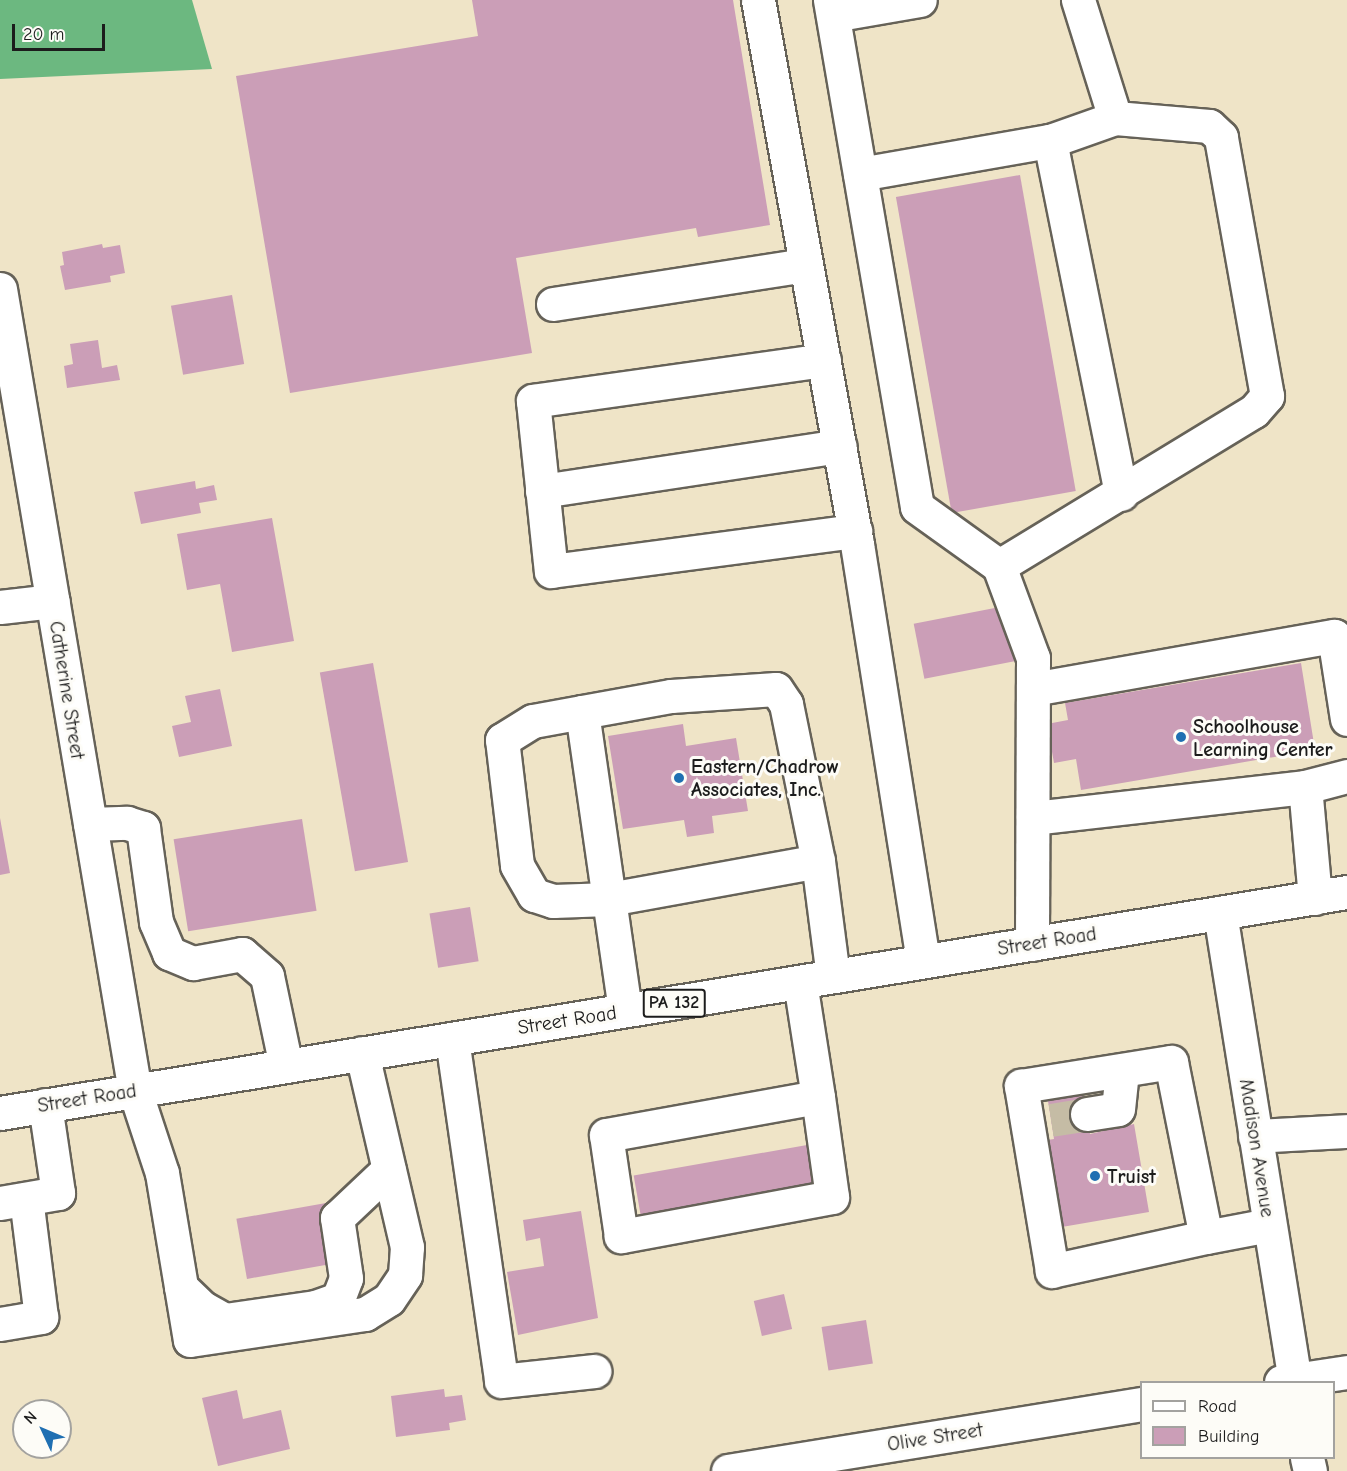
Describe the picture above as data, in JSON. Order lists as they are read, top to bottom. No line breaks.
{"streets":{"street":["Catherine Street","Street Road","PA 132","Madison Avenue","Olive Street"]},"crossings":[["Catherine Street","Street Road"],["Street Road","Madison Avenue"]],"places":["Schoolhouse Learning Center","Eastern/Chadrow Associates, Inc.","Truist"],"legend":["Road","Building"],"scale_bar":"20 m","north":"top left"}
